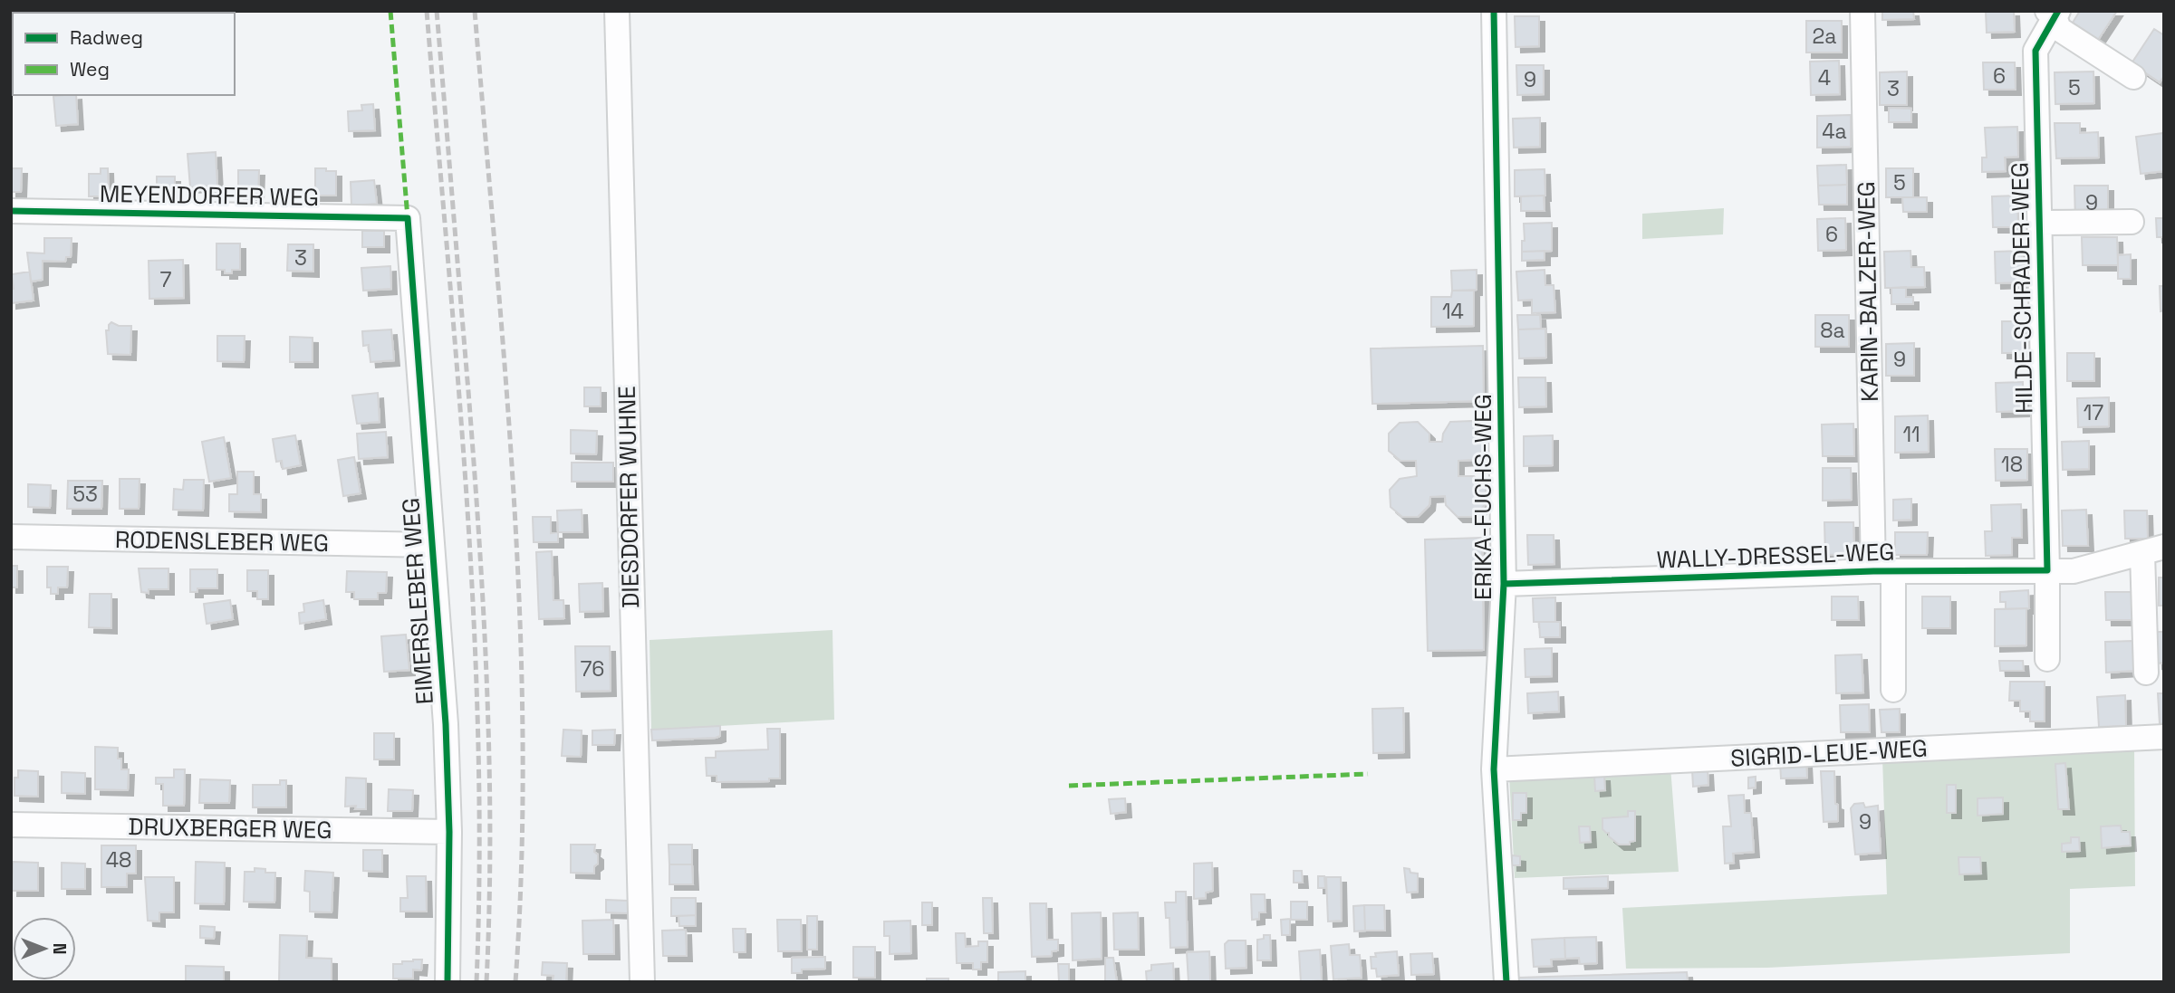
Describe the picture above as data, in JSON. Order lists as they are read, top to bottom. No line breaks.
{"streets":{"street":["MEYENDORFER WEG","HILDE-SCHRADER-WEG","KARIN-BALZER-WEG","DIESDORFER WUHNE","ERIKA-FUCHS-WEG","RODENSLEBER WEG","WALLY-DRESSEL-WEG","EIMERSLEBER WEG","SIGRID-LEUE-WEG","DRUXBERGER WEG"]},"crossings":[["MEYENDORFER WEG","EIMERSLEBER WEG"],["HILDE-SCHRADER-WEG","WALLY-DRESSEL-WEG"],["KARIN-BALZER-WEG","WALLY-DRESSEL-WEG"],["ERIKA-FUCHS-WEG","WALLY-DRESSEL-WEG"],["ERIKA-FUCHS-WEG","SIGRID-LEUE-WEG"],["RODENSLEBER WEG","EIMERSLEBER WEG"],["EIMERSLEBER WEG","DRUXBERGER WEG"]],"house_numbers":["2a","6","4","9","5","3","4a","5","9","6","3","7","14","8a","9","17","11","18","53","76","9","48"],"legend":["Radweg","Weg"],"north":"right"}
